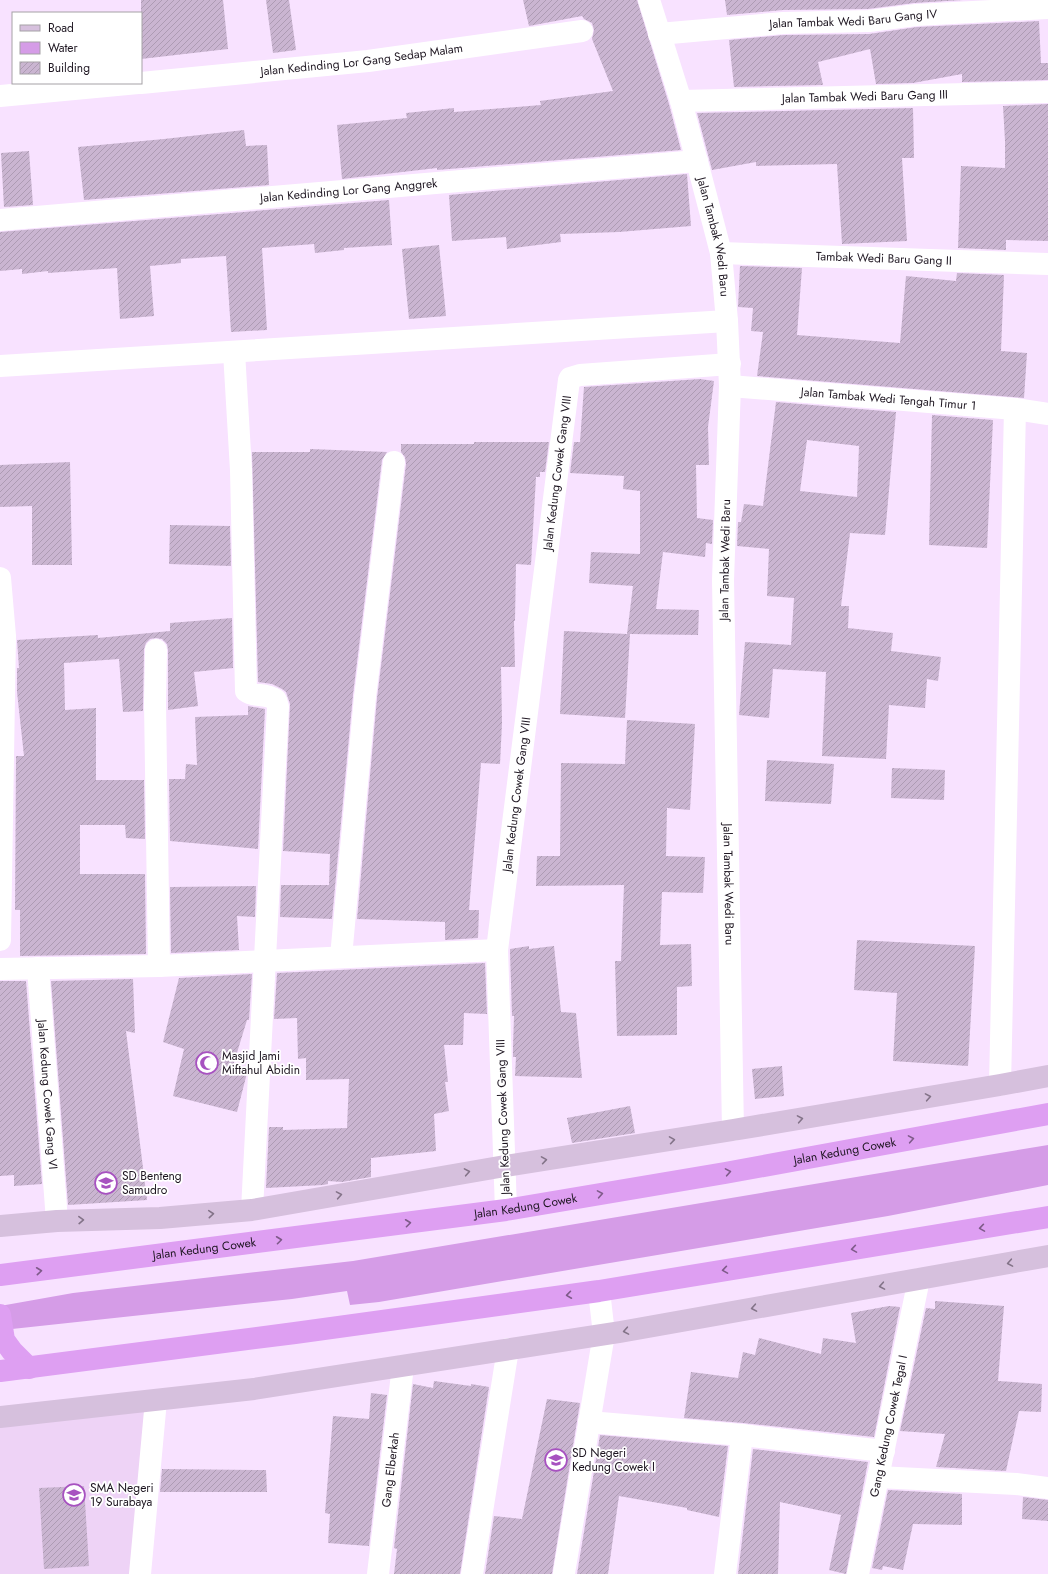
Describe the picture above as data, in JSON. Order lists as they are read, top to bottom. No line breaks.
{"streets":{"highway":["Jalan Kedung Cowek"],"street":["Jalan Tambak Wedi Baru Gang IV","Jalan Kedinding Lor Gang Sedap Malam","Jalan Tambak Wedi Baru Gang III","Jalan Kedinding Lor Gang Anggrek","Jalan Tambak Wedi Baru","Tambak Wedi Baru Gang II","Jalan Tambak Wedi Tengah Timur 1","Jalan Kedung Cowek Gang VIII","Jalan Kedung Cowek Gang VI","Gang Kedung Cowek Tegal I","Gang Elberkah"]},"crossings":[["Jalan Tambak Wedi Baru Gang IV","Jalan Tambak Wedi Baru"],["Jalan Tambak Wedi Baru Gang III","Jalan Tambak Wedi Baru"],["Jalan Kedinding Lor Gang Anggrek","Jalan Tambak Wedi Baru"],["Jalan Tambak Wedi Baru","Tambak Wedi Baru Gang II"],["Jalan Tambak Wedi Baru","Jalan Tambak Wedi Tengah Timur 1"],["Jalan Tambak Wedi Baru","Jalan Kedung Cowek Gang VIII"],["Jalan Kedung Cowek Gang VIII","Jalan Kedung Cowek"]],"places":{"mosque":["Masjid Jami Miftahul Abidin"],"school or university":["SD Benteng Samudro","SD Negeri Kedung Cowek I","SMA Negeri 19 Surabaya"]},"legend":["Road","Water","Building"]}
